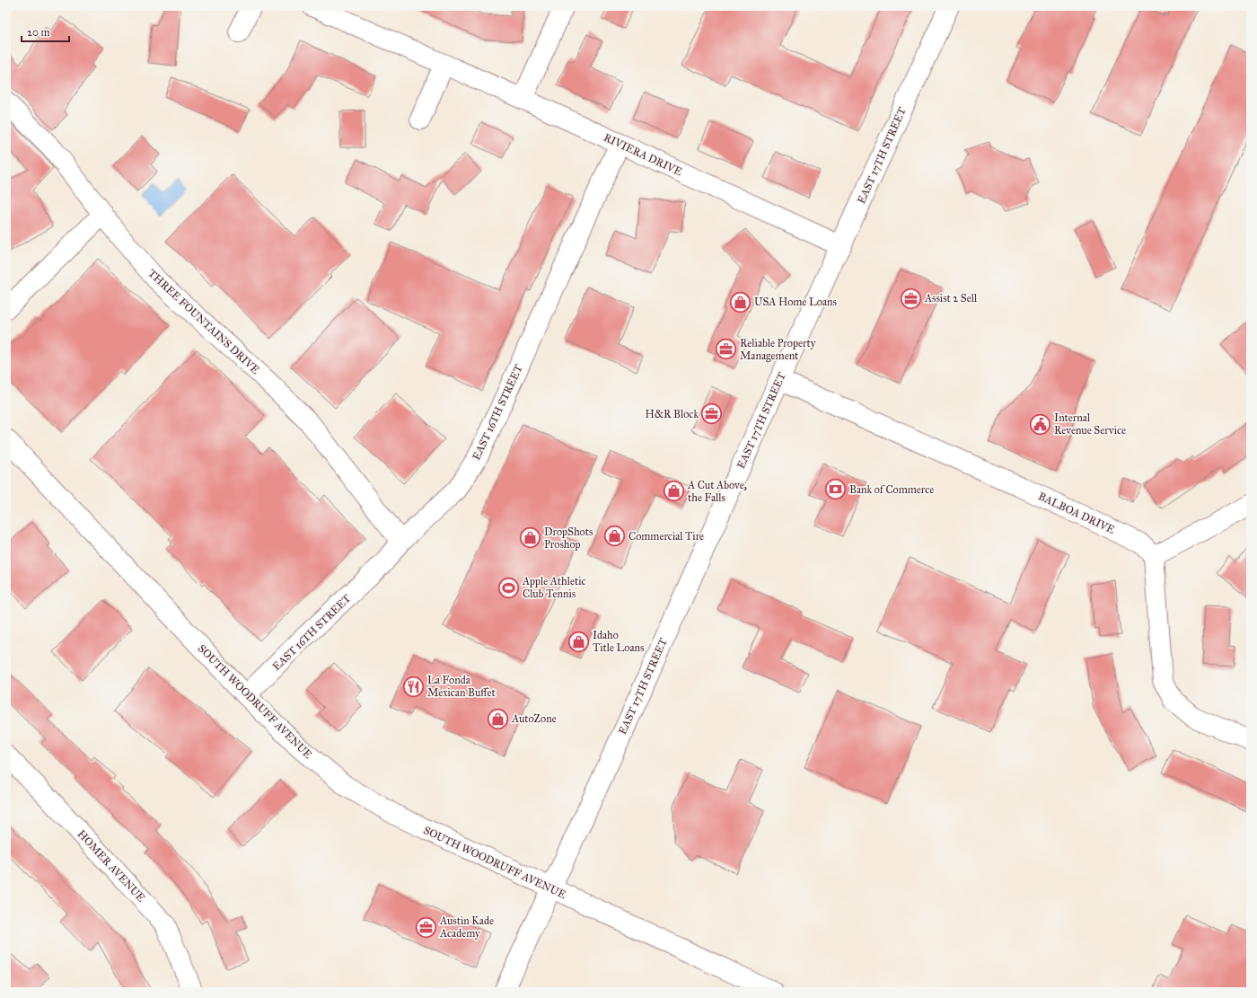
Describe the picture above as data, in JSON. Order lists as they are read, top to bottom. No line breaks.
{"streets":{"street":["RIVIERA DRIVE","EAST 17TH STREET","THREE FOUNTAINS DRIVE","EAST 16TH STREET","BALBOA DRIVE","SOUTH WOODRUFF AVENUE","HOMER AVENUE"]},"crossings":[["RIVIERA DRIVE","EAST 17TH STREET"],["RIVIERA DRIVE","EAST 16TH STREET"],["EAST 17TH STREET","BALBOA DRIVE"],["EAST 17TH STREET","SOUTH WOODRUFF AVENUE"],["THREE FOUNTAINS DRIVE","EAST 16TH STREET"],["EAST 16TH STREET","SOUTH WOODRUFF AVENUE"]],"places":{"office":["Assist 2 Sell","Reliable Property Management","H&R Block","Austin Kade Academy"],"shop":["USA Home Loans","A Cut Above, the Falls","Commercial Tire","DropShots Proshop","Idaho Title Loans","AutoZone"],"public building":["Internal Revenue Service"],"bank":["Bank of Commerce"],"sports":["Apple Athletic Club Tennis"],"restaurant":["La Fonda Mexican Buffet"]},"scale_bar":"20 m"}
